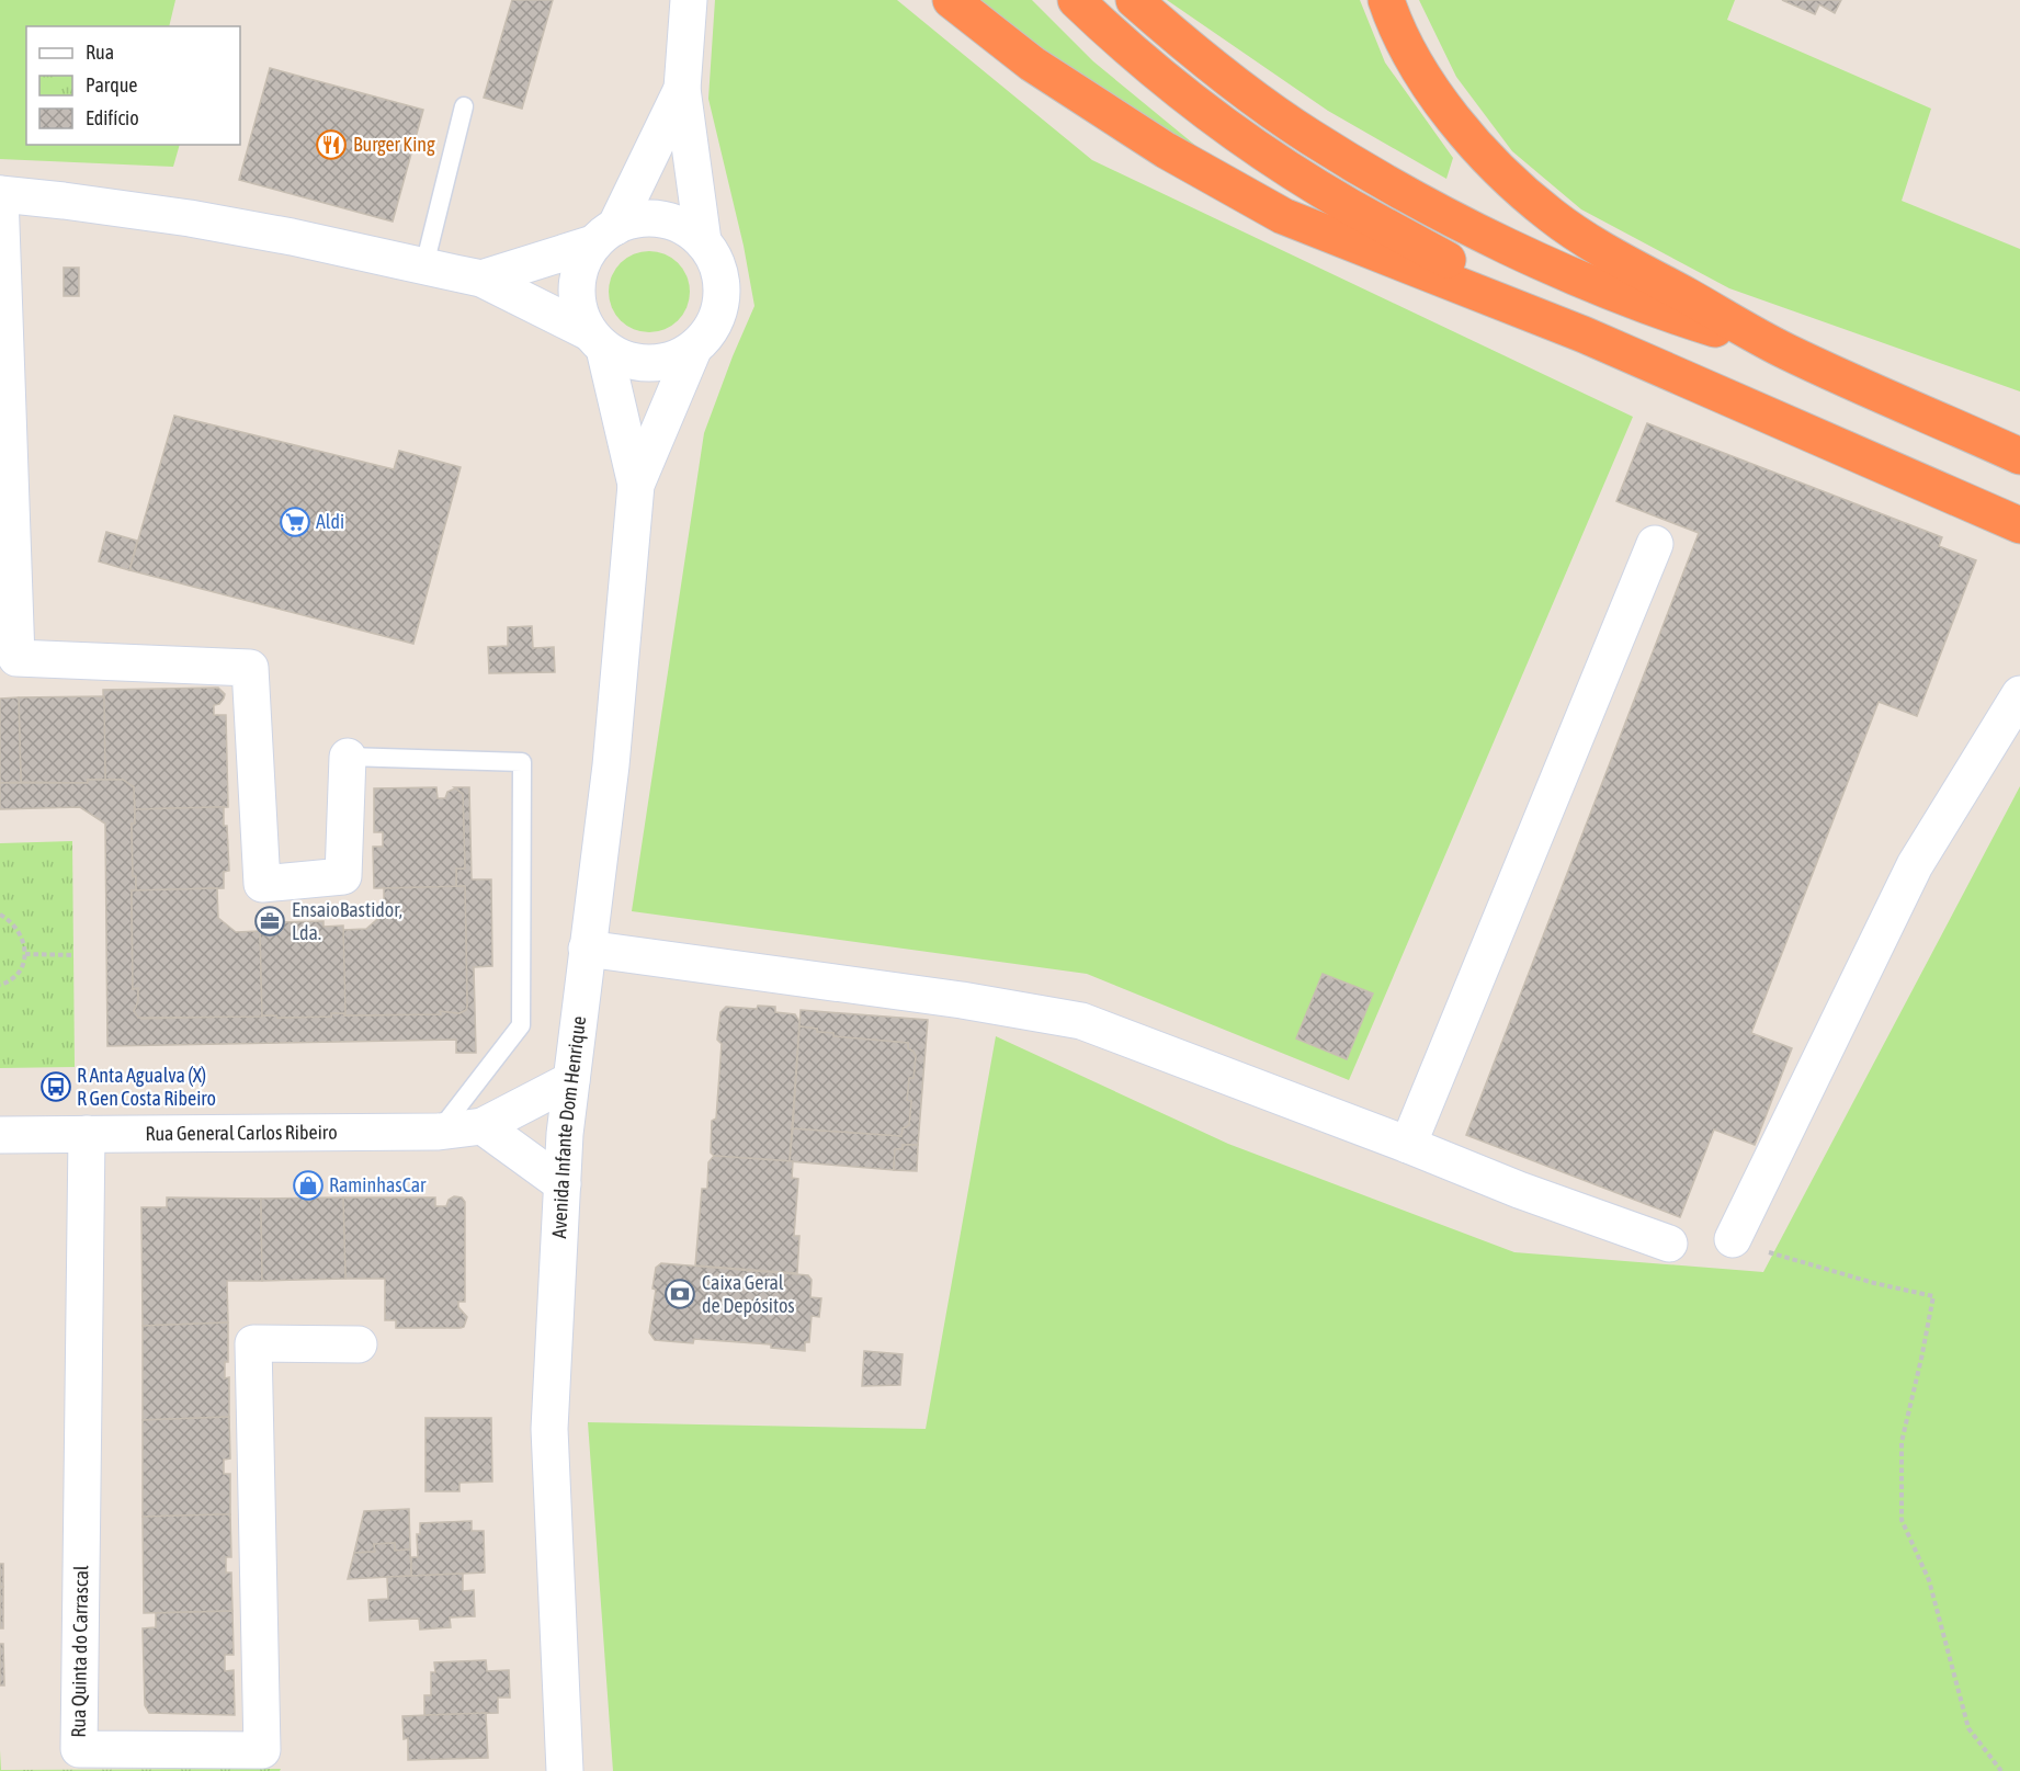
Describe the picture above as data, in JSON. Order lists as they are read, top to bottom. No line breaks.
{"streets":{"street":["Avenida Infante Dom Henrique","Rua General Carlos Ribeiro","Rua Quinta do Carrascal"]},"crossings":[["Avenida Infante Dom Henrique","Rua General Carlos Ribeiro"],["Rua General Carlos Ribeiro","Rua Quinta do Carrascal"]],"places":{"restaurant":["Burger King"],"supermarket":["Aldi"],"office":["EnsaioBastidor, Lda."],"bus stop":["R Anta Agualva (X) R Gen Costa Ribeiro"],"shop":["RaminhasCar"],"bank":["Caixa Geral de Depósitos"]},"legend":["Rua","Parque","Edifício"]}
